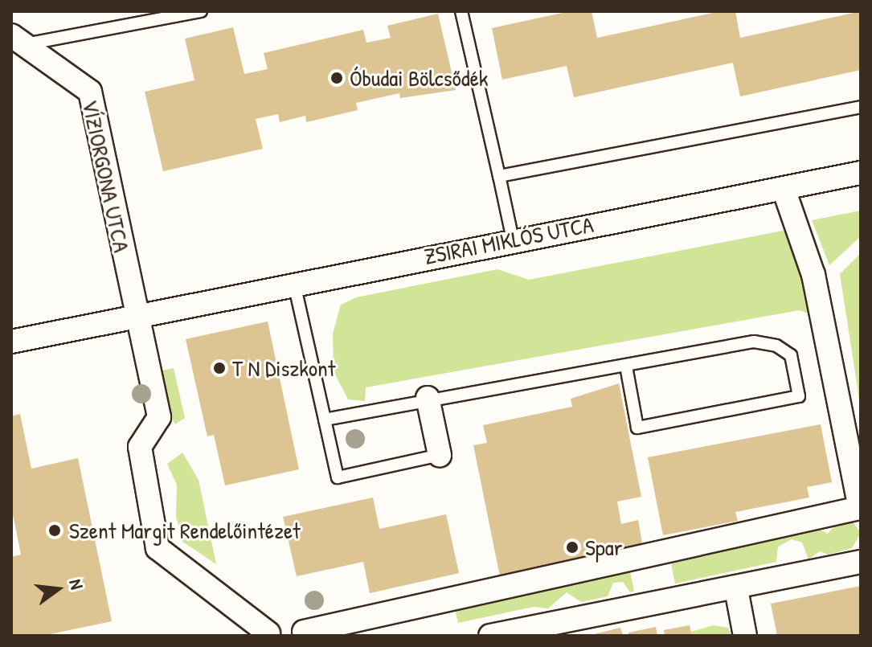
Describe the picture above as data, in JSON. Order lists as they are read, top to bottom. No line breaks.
{"streets":{"street":["VÍZIORGONA UTCA","ZSIRAI MIKLÓS UTCA"]},"crossings":[["VÍZIORGONA UTCA","ZSIRAI MIKLÓS UTCA"]],"places":["Óbudai Bölcsődék","T N Diszkont","Szent Margit Rendelőintézet","Spar"],"north":"right"}
